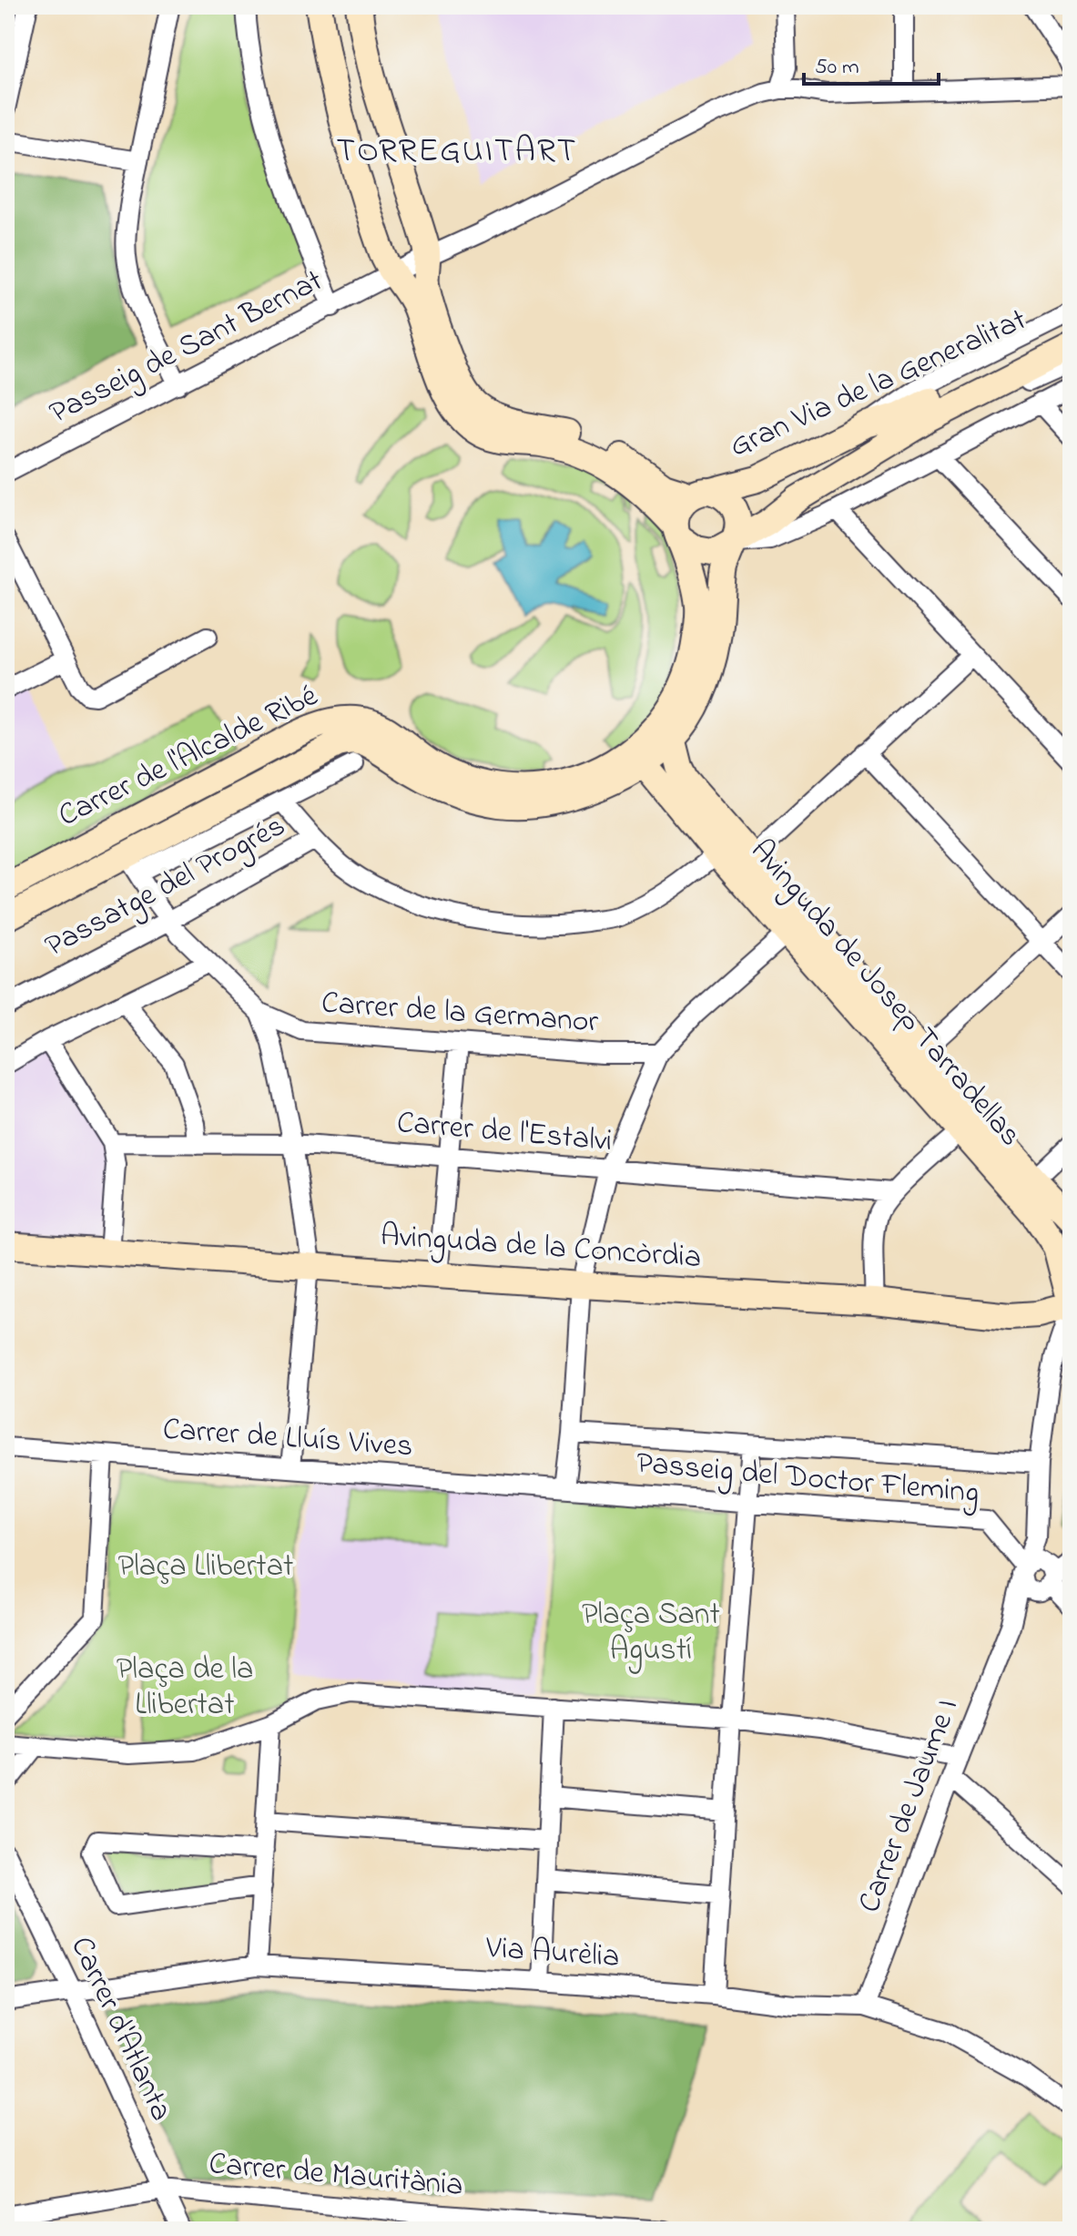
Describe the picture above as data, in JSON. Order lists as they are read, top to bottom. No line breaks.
{"streets":{"main road":["Gran Via de la Generalitat","Carrer de l'Alcalde Ribé","Avinguda de Josep Tarradellas","Avinguda de la Concòrdia"],"street":["Passeig de Sant Bernat","Passatge del Progrés","Carrer de la Germanor","Carrer de l'Estalvi","Carrer de Lluís Vives","Passeig del Doctor Fleming","Carrer de Jaume I","Via Aurèlia","Carrer d'Atlanta","Carrer de Mauritània"]},"crossings":[["Gran Via de la Generalitat","Carrer de l'Alcalde Ribé"],["Carrer de l'Alcalde Ribé","Avinguda de Josep Tarradellas"],["Avinguda de Josep Tarradellas","Avinguda de la Concòrdia"],["Carrer de Lluís Vives","Passeig del Doctor Fleming"],["Passeig del Doctor Fleming","Carrer de Jaume I"],["Carrer de Jaume I","Via Aurèlia"],["Via Aurèlia","Carrer d'Atlanta"],["Carrer d'Atlanta","Carrer de Mauritània"]],"districts":["TORREGUITART"],"parks":["Plaça Llibertat","Plaça Sant Agustí","Plaça de la Llibertat"],"scale_bar":"50 m"}
